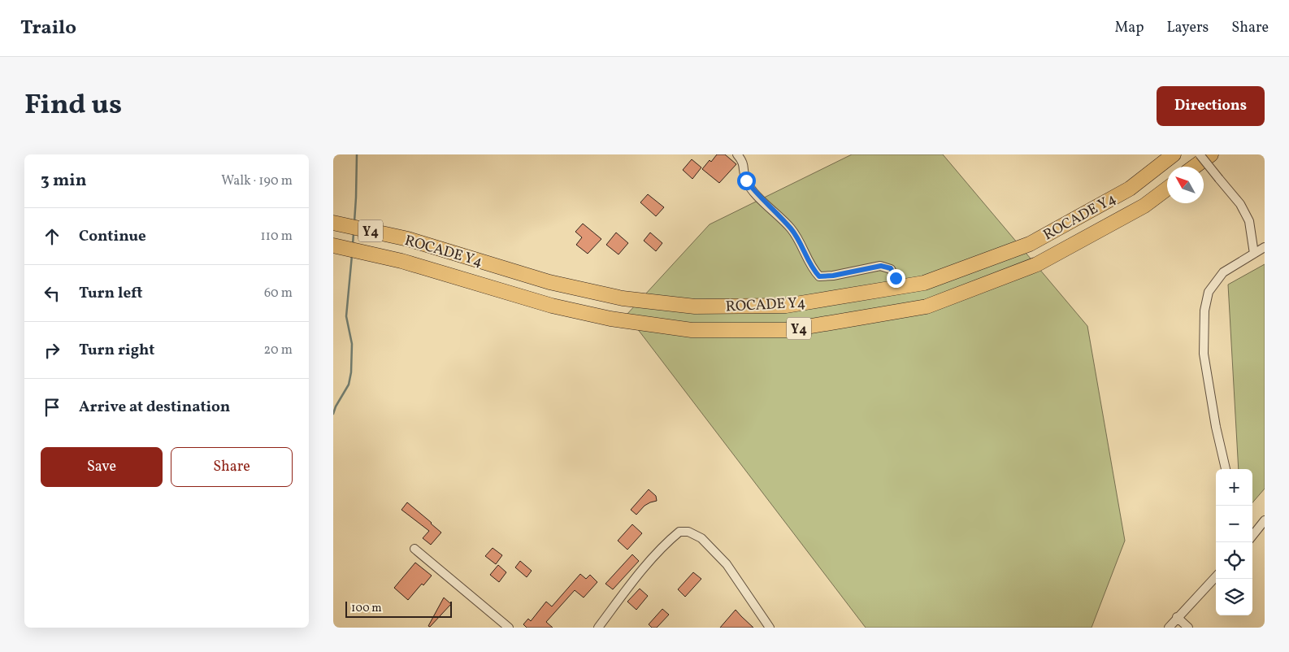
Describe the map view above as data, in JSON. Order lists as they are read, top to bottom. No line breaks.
{"streets":{"highway":["ROCADE Y4","Y4"]},"scale_bar":"100 m","north":"top left","page":{"header":"Trailo","nav":["Map","Layers","Share"],"title":"Find us","buttons":["Directions",["Save","Share"]],"heading":["3 min","Walk · 190 m"],"list":[["Continue","110 m"],["Turn left","60 m"],["Turn right","20 m"],"Arrive at destination"],"map_buttons":["+","−"],"scale":"100 m"}}
